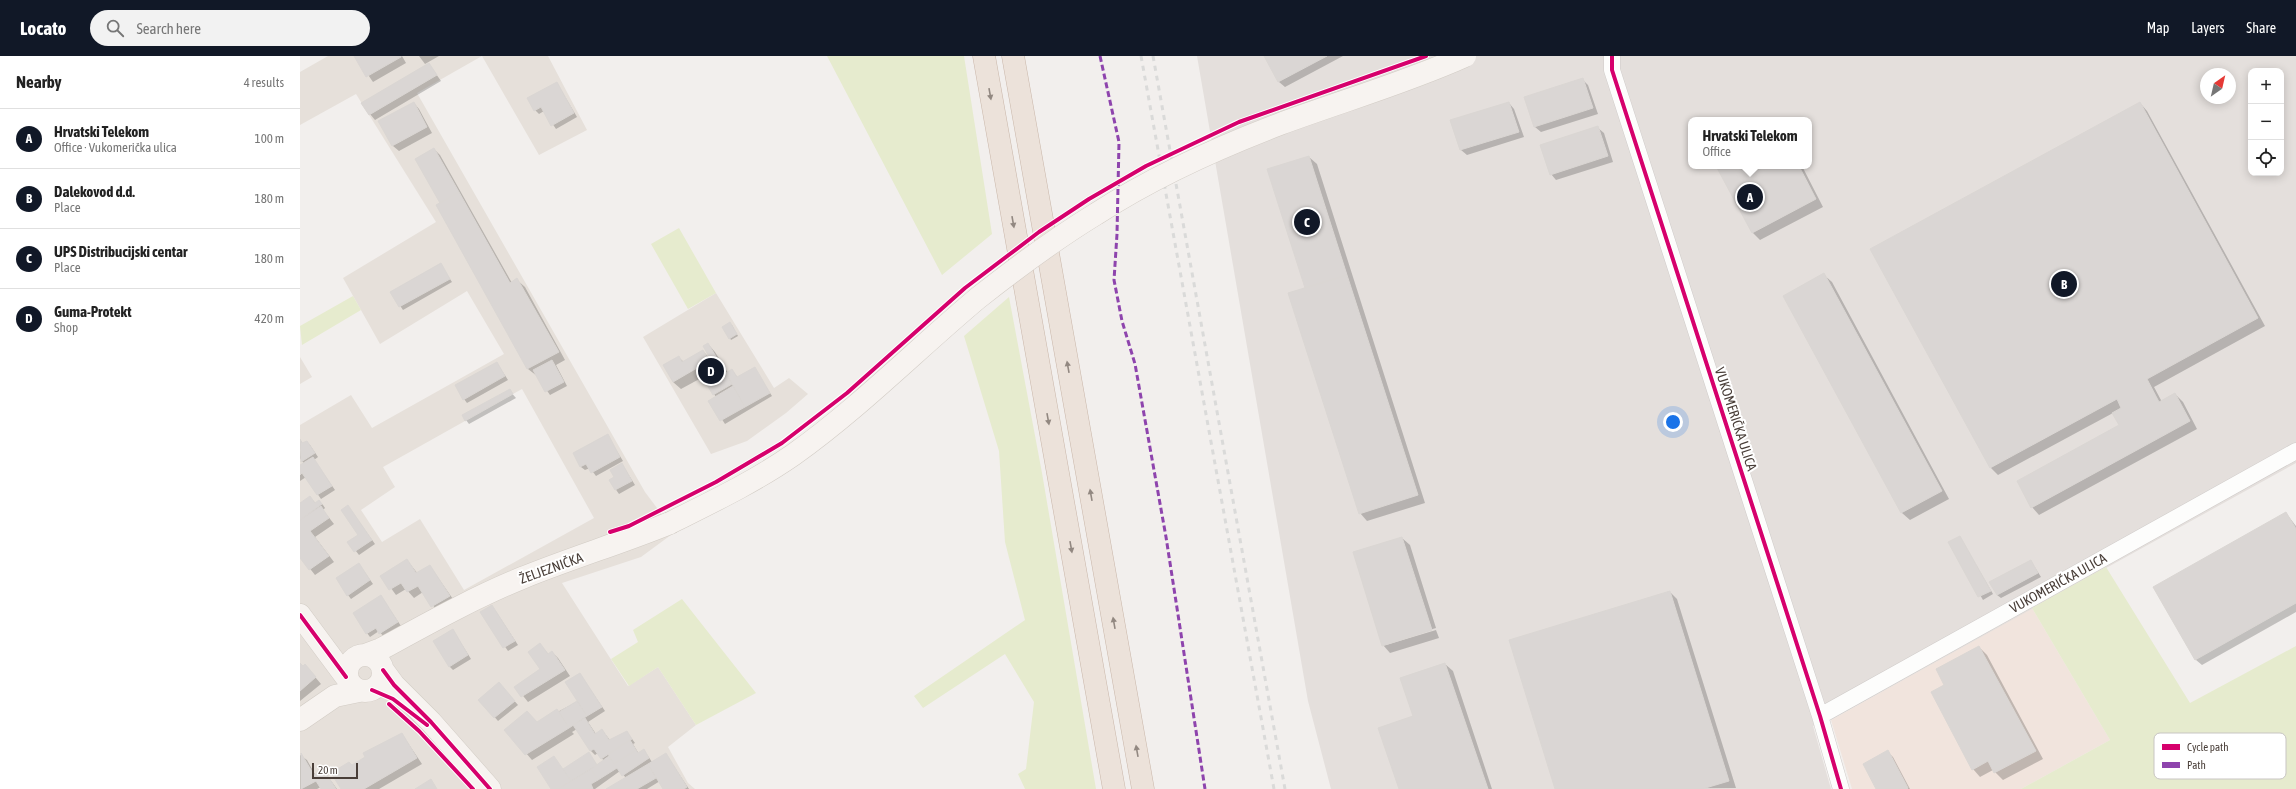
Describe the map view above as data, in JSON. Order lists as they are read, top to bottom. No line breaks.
{"streets":{"main road":["ŽELJEZNIČKA"],"street":["VUKOMERIČKA ULICA"]},"legend":["Cycle path","Path"],"scale_bar":"20 m","north":"top right","page":{"header":"Locato","search":"Search here","nav":["Map","Layers","Share"],"heading":["Nearby","4 results"],"map_buttons":["+","−"],"list":[{"mark":"A","name":"Hrvatski Telekom","note":"Office · Vukomerička ulica","value":"100 m"},{"mark":"B","name":"Dalekovod d.d.","note":"Place","value":"180 m"},{"mark":"C","name":"UPS Distribucijski centar","note":"Place","value":"180 m"},{"mark":"D","name":"Guma-Protekt","note":"Shop","value":"420 m"}],"popup":["Hrvatski Telekom","Office"],"pins":["A","C","B","D"],"scale":"20 m"}}
